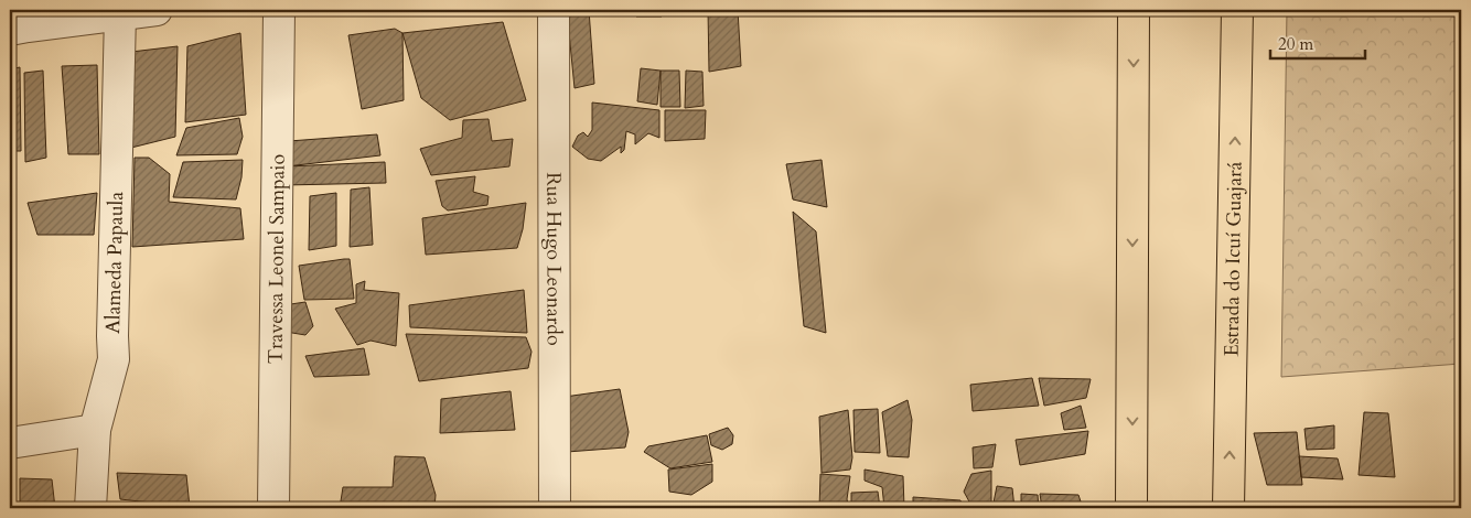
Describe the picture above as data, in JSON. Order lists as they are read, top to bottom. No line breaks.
{"streets":{"main road":["Estrada do Icuí Guajará"],"street":["Travessa Leonel Sampaio","Rua Hugo Leonardo","Alameda Papaula"]},"scale_bar":"20 m"}
